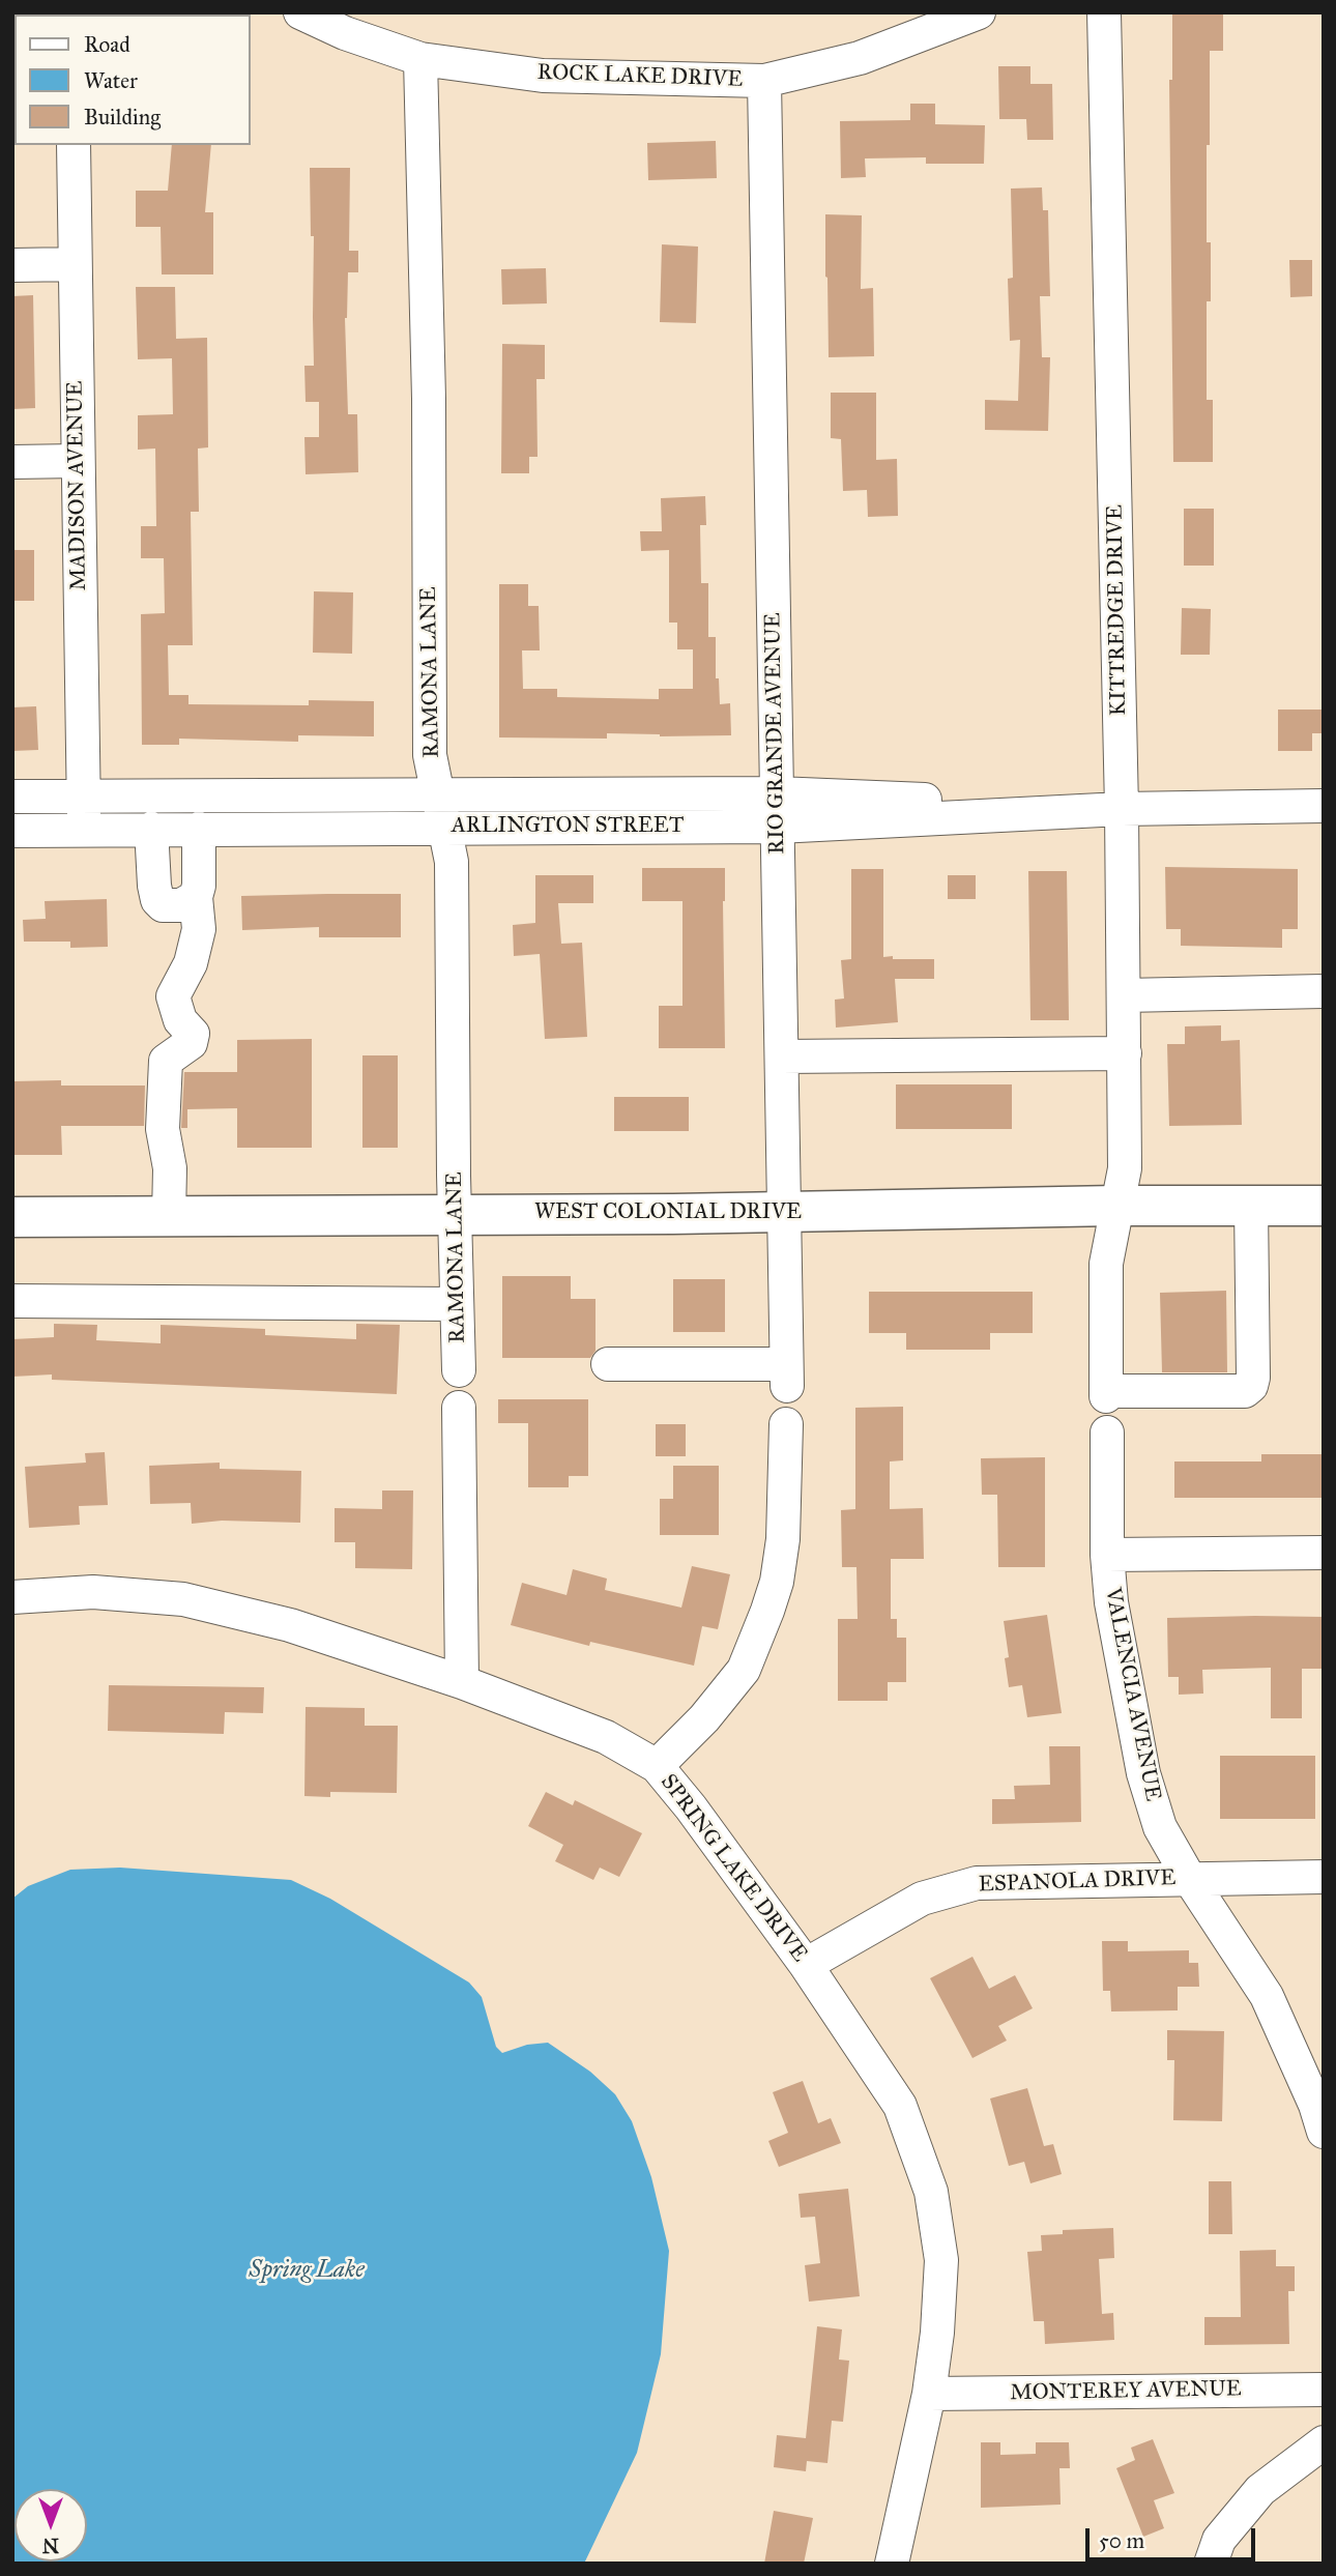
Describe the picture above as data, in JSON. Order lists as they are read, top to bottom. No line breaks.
{"streets":{"highway":["WEST COLONIAL DRIVE"],"street":["ROCK LAKE DRIVE","MADISON AVENUE","KITTREDGE DRIVE","RAMONA LANE","RIO GRANDE AVENUE","ARLINGTON STREET","VALENCIA AVENUE","SPRING LAKE DRIVE","ESPANOLA DRIVE","MONTEREY AVENUE"]},"crossings":[["ROCK LAKE DRIVE","RAMONA LANE"],["ROCK LAKE DRIVE","RIO GRANDE AVENUE"],["MADISON AVENUE","ARLINGTON STREET"],["KITTREDGE DRIVE","ARLINGTON STREET"],["KITTREDGE DRIVE","WEST COLONIAL DRIVE"],["RAMONA LANE","ARLINGTON STREET"],["RAMONA LANE","WEST COLONIAL DRIVE"],["RIO GRANDE AVENUE","ARLINGTON STREET"],["RIO GRANDE AVENUE","WEST COLONIAL DRIVE"],["VALENCIA AVENUE","ESPANOLA DRIVE"],["SPRING LAKE DRIVE","ESPANOLA DRIVE"],["SPRING LAKE DRIVE","MONTEREY AVENUE"]],"water":["Spring Lake"],"legend":["Road","Water","Building"],"scale_bar":"50 m","north":"bottom"}
